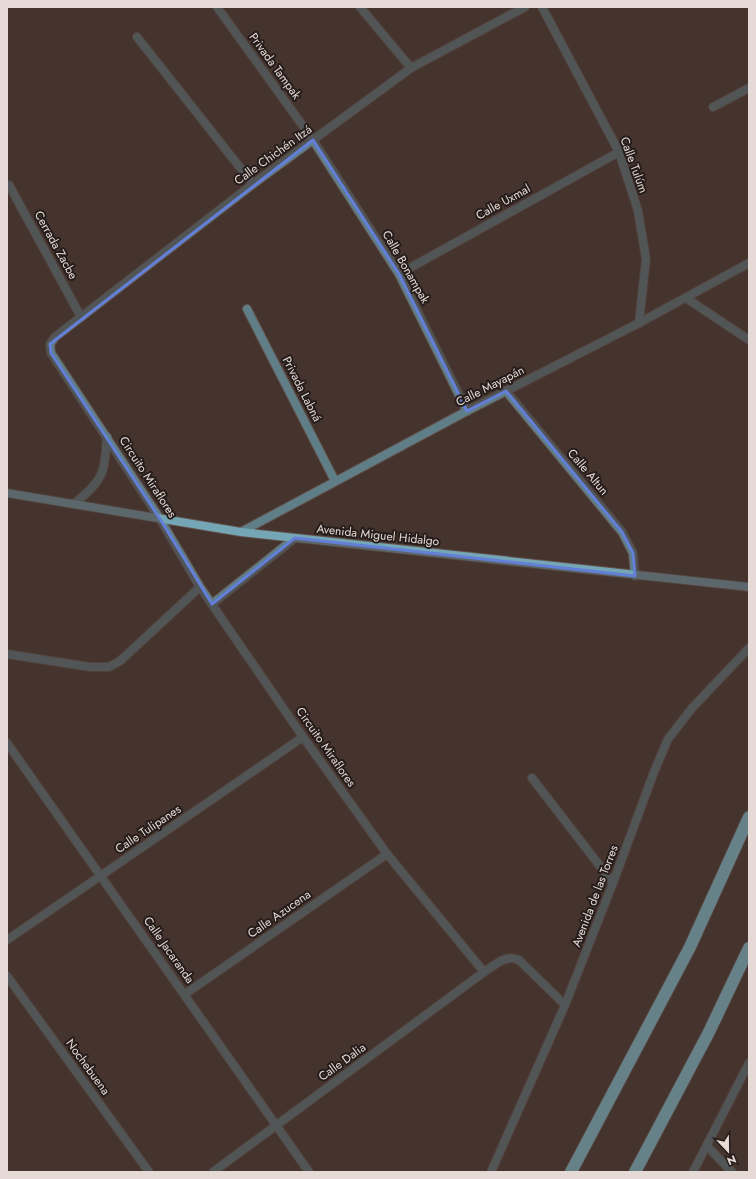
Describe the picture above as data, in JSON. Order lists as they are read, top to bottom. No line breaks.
{"streets":{"main road":["Avenida Miguel Hidalgo"],"street":["Privada Tampak","Calle Chichén Itzá","Calle Tulúm","Calle Uxmal","Cerrada Zacbe","Calle Bonampak","Calle Mayapán","Privada Labná","Calle Altun","Circuito Miraflores","Calle Tulipanes","Avenida de las Torres","Calle Azucena","Calle Jacaranda","Calle Dalia","Nochebuena"]},"crossings":[["Privada Tampak","Calle Chichén Itzá"],["Privada Tampak","Calle Bonampak"],["Calle Chichén Itzá","Cerrada Zacbe"],["Calle Chichén Itzá","Calle Bonampak"],["Calle Chichén Itzá","Circuito Miraflores"],["Calle Tulúm","Calle Uxmal"],["Calle Tulúm","Calle Mayapán"],["Calle Uxmal","Calle Bonampak"],["Calle Bonampak","Calle Mayapán"],["Calle Mayapán","Privada Labná"],["Calle Mayapán","Calle Altun"],["Calle Mayapán","Avenida Miguel Hidalgo"],["Calle Altun","Avenida Miguel Hidalgo"],["Circuito Miraflores","Avenida Miguel Hidalgo"],["Circuito Miraflores","Calle Tulipanes"],["Circuito Miraflores","Calle Azucena"],["Circuito Miraflores","Calle Dalia"],["Calle Tulipanes","Calle Jacaranda"],["Calle Azucena","Calle Jacaranda"],["Calle Jacaranda","Calle Dalia"]],"north":"bottom"}
